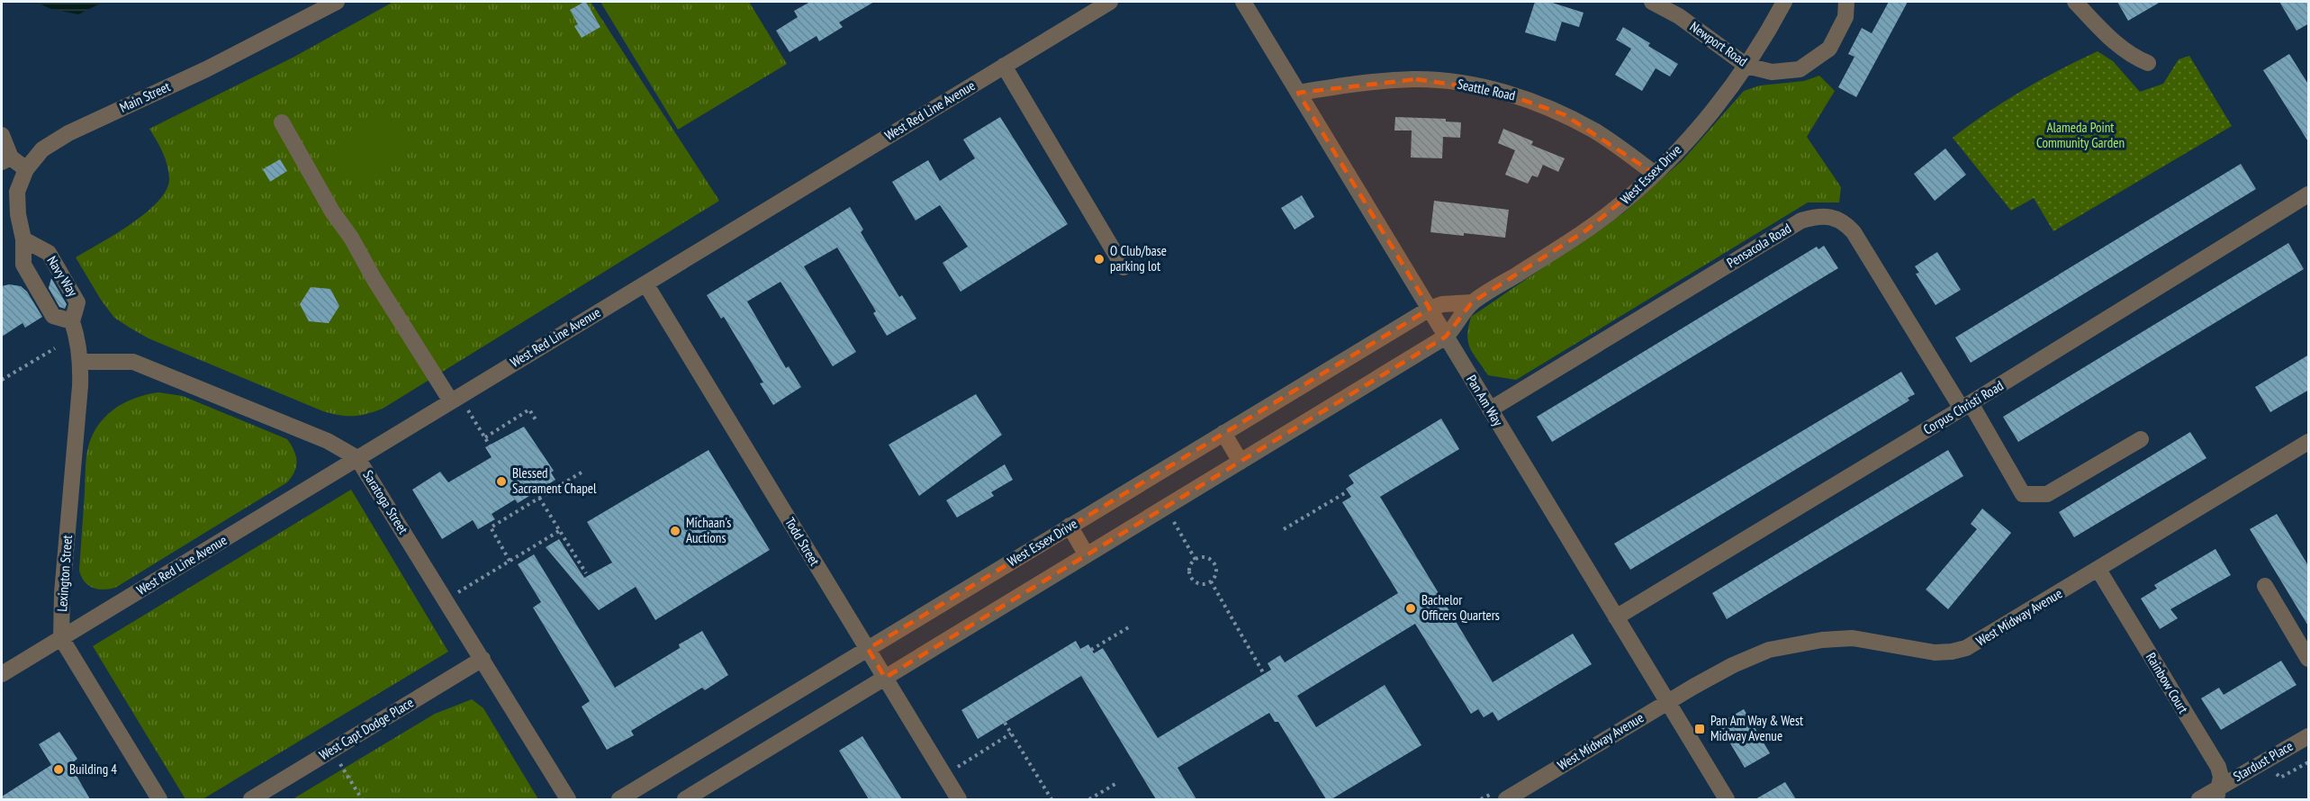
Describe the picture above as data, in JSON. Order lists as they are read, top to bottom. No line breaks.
{"streets":{"street":["Newport Road","Seattle Road","Main Street","West Red Line Avenue","West Essex Drive","Pensacola Road","Navy Way","Pan Am Way","Corpus Christi Road","Saratoga Street","Todd Street","Lexington Street","West Midway Avenue","Rainbow Court","West Capt Dodge Place","Stardust Place"]},"crossings":[["Newport Road","West Essex Drive"],["Seattle Road","West Essex Drive"],["Seattle Road","Pan Am Way"],["Main Street","Navy Way"],["West Red Line Avenue","Saratoga Street"],["West Red Line Avenue","Todd Street"],["West Red Line Avenue","Lexington Street"],["West Essex Drive","Pan Am Way"],["West Essex Drive","Todd Street"],["Pensacola Road","Pan Am Way"],["Pensacola Road","Corpus Christi Road"],["Navy Way","Lexington Street"],["Pan Am Way","Corpus Christi Road"],["Pan Am Way","West Midway Avenue"],["Saratoga Street","Lexington Street"],["Saratoga Street","West Capt Dodge Place"],["West Midway Avenue","Rainbow Court"],["Rainbow Court","Stardust Place"]],"parks":["Alameda Point Community Garden"],"places":{"other":["O Club/base parking lot","Blessed Sacrament Chapel","Michaan's Auctions","Bachelor Officers Quarters","Building 4"],"transit":["Pan Am Way & West Midway Avenue"]}}
